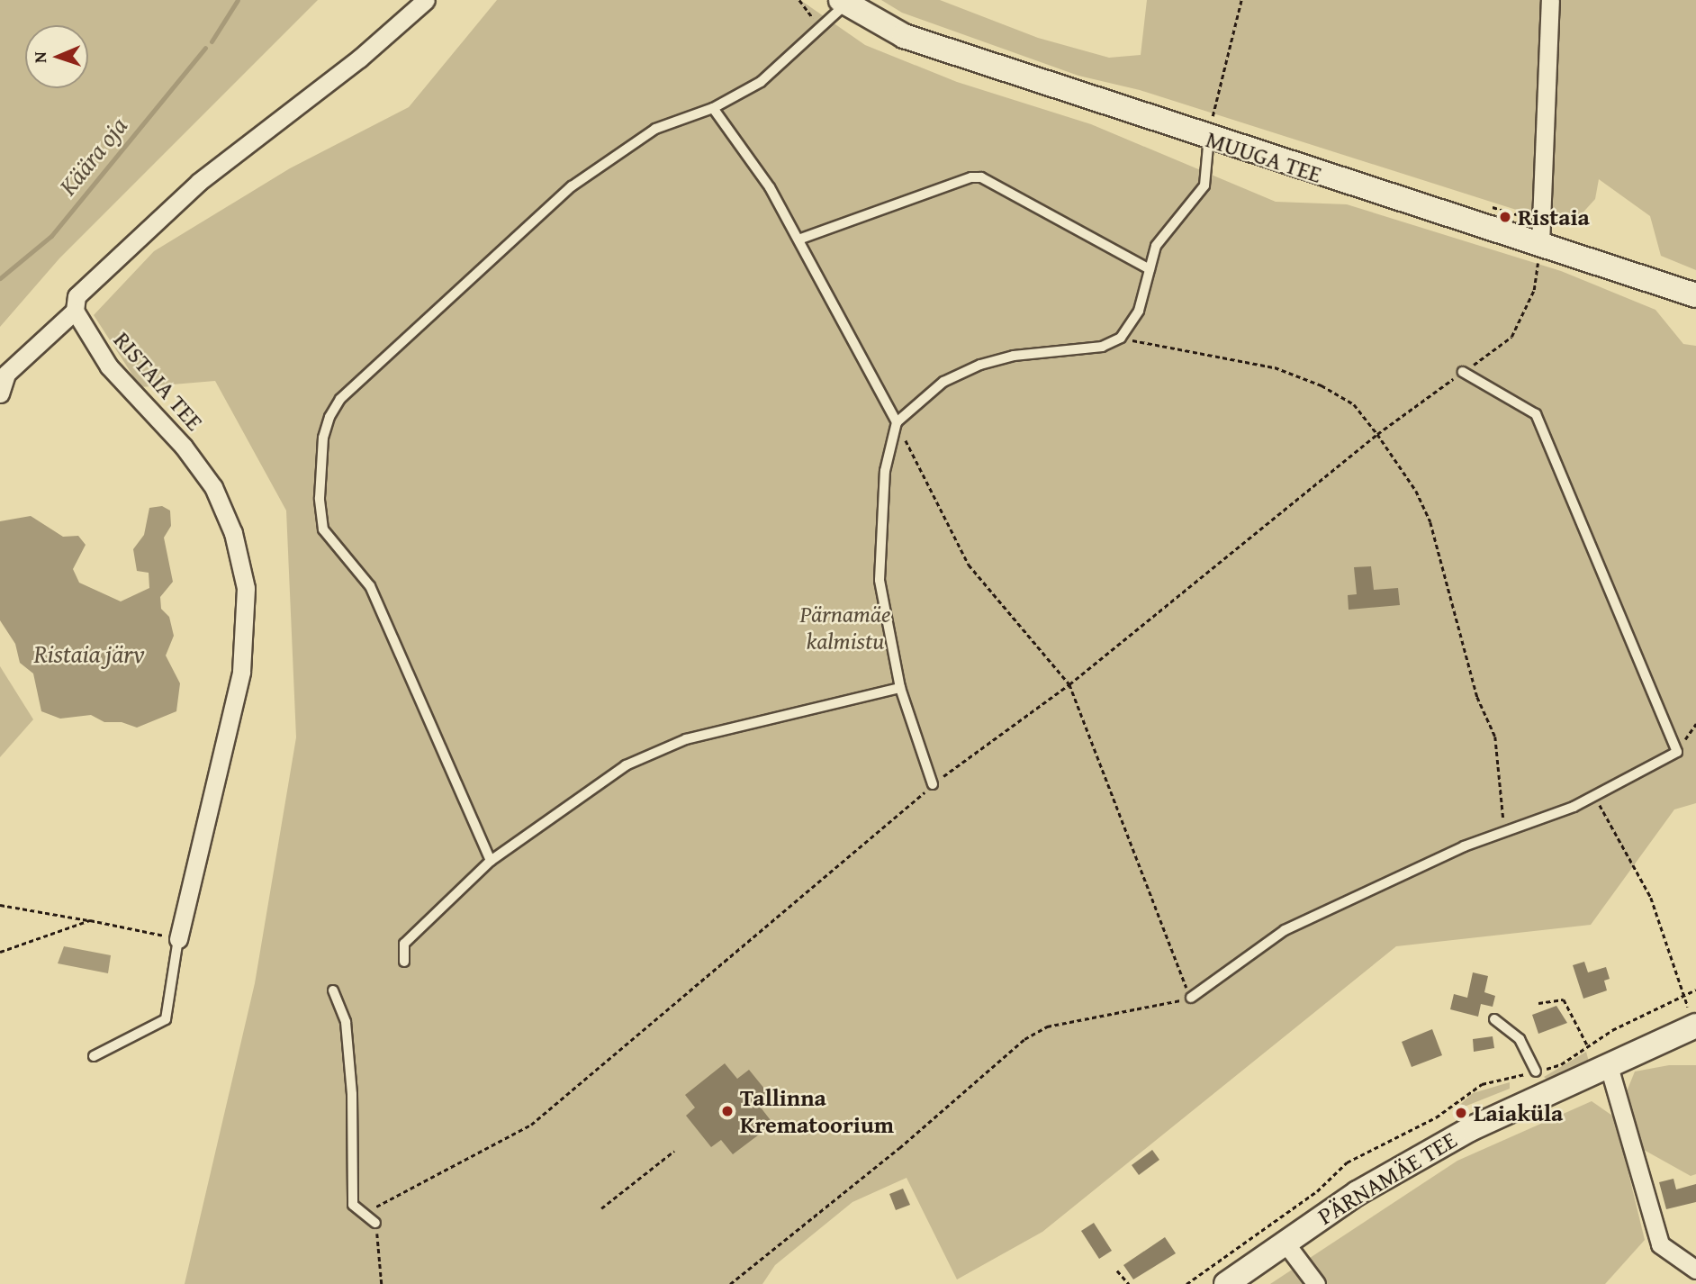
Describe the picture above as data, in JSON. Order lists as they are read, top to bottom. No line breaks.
{"streets":{"main road":["MUUGA TEE","PÄRNAMÄE TEE"],"street":["RISTAIA TEE"]},"water":["Käära oja","Ristaia järv"],"parks":["Pärnamäe kalmistu"],"places":["Ristaia","Tallinna Krematoorium","Laiaküla"],"north":"left"}
